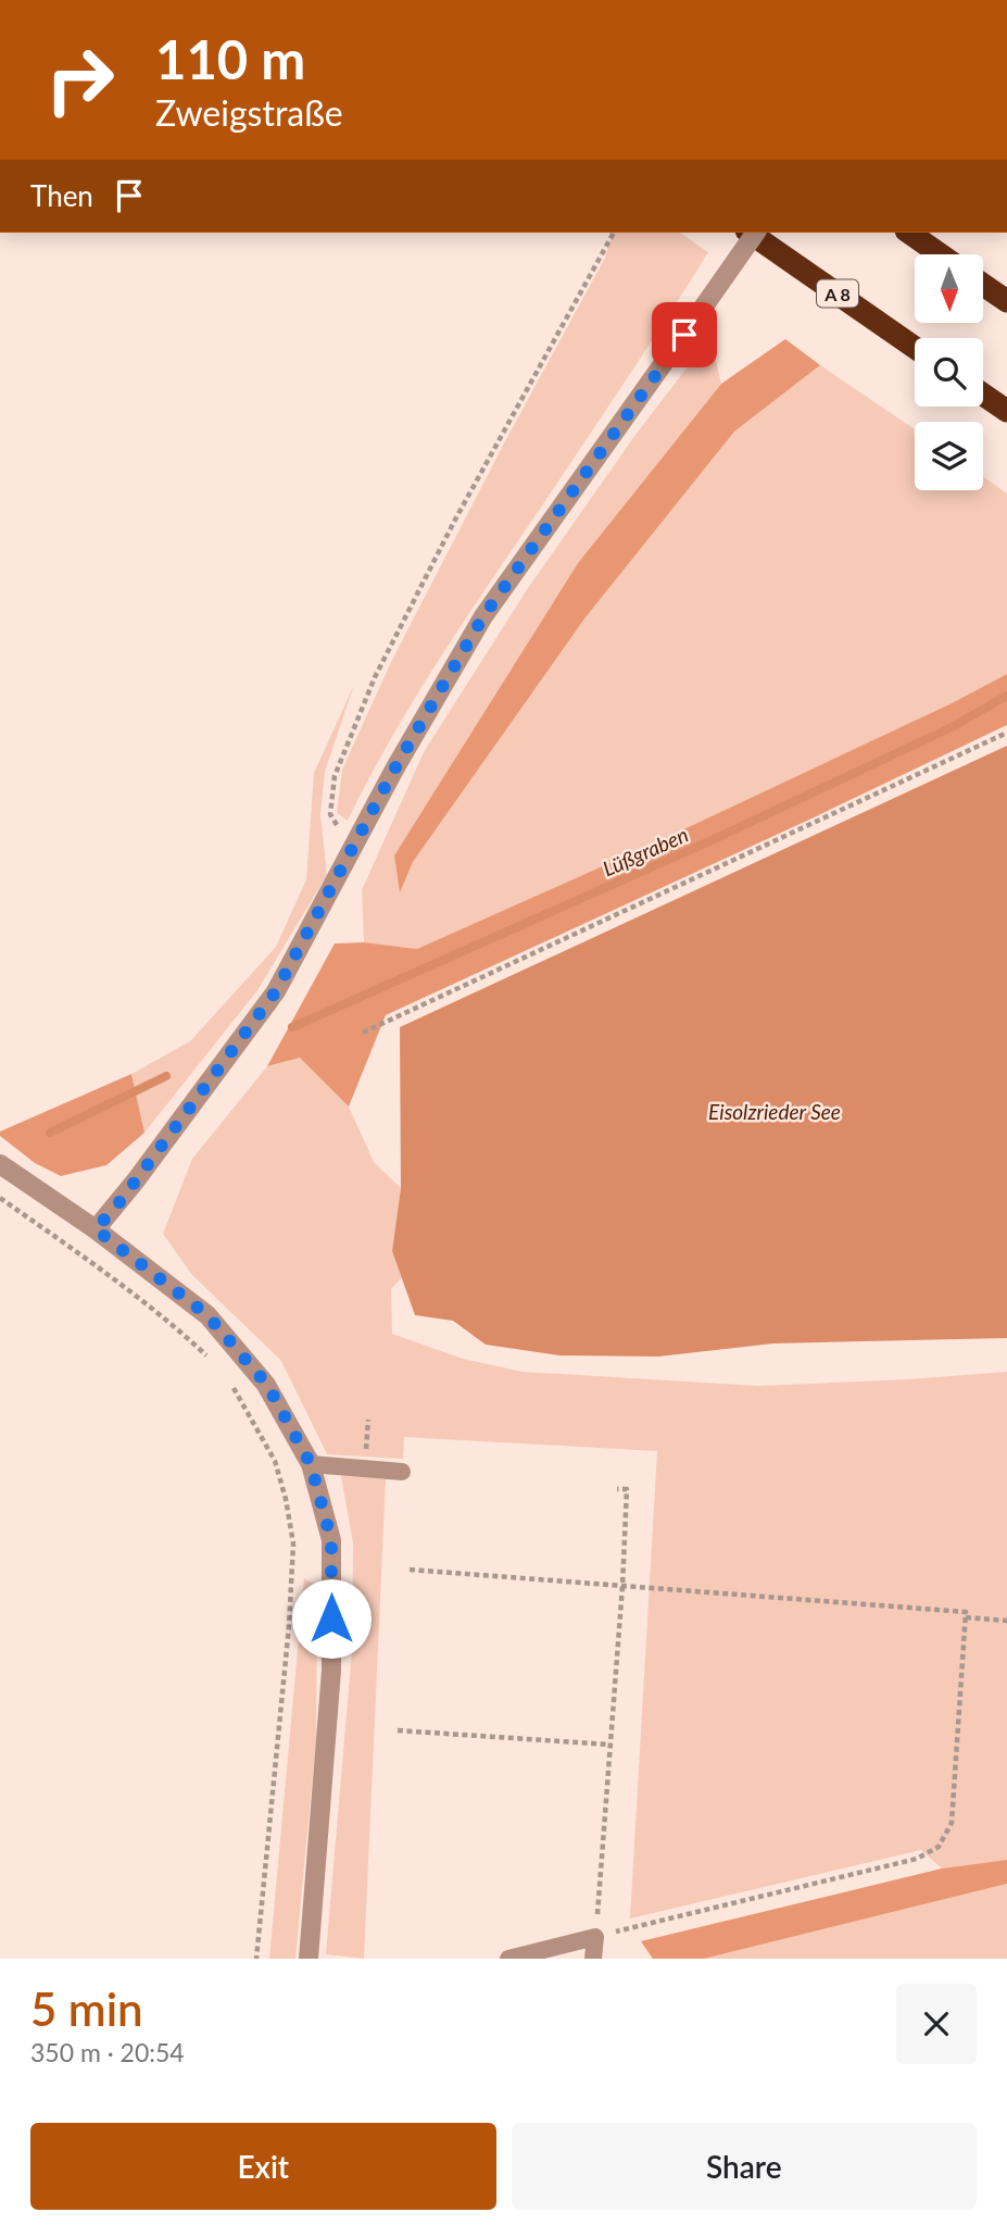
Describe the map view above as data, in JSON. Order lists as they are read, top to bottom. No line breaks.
{"streets":{"highway":["A 8"]},"water":["Lüßgraben","Eisolzrieder See"],"north":"bottom","page":{"turn":["110 m","Zweigstraße"],"then":"Then","heading":["5 min","350 m · 20:54"],"buttons":["Exit","Share"]}}
